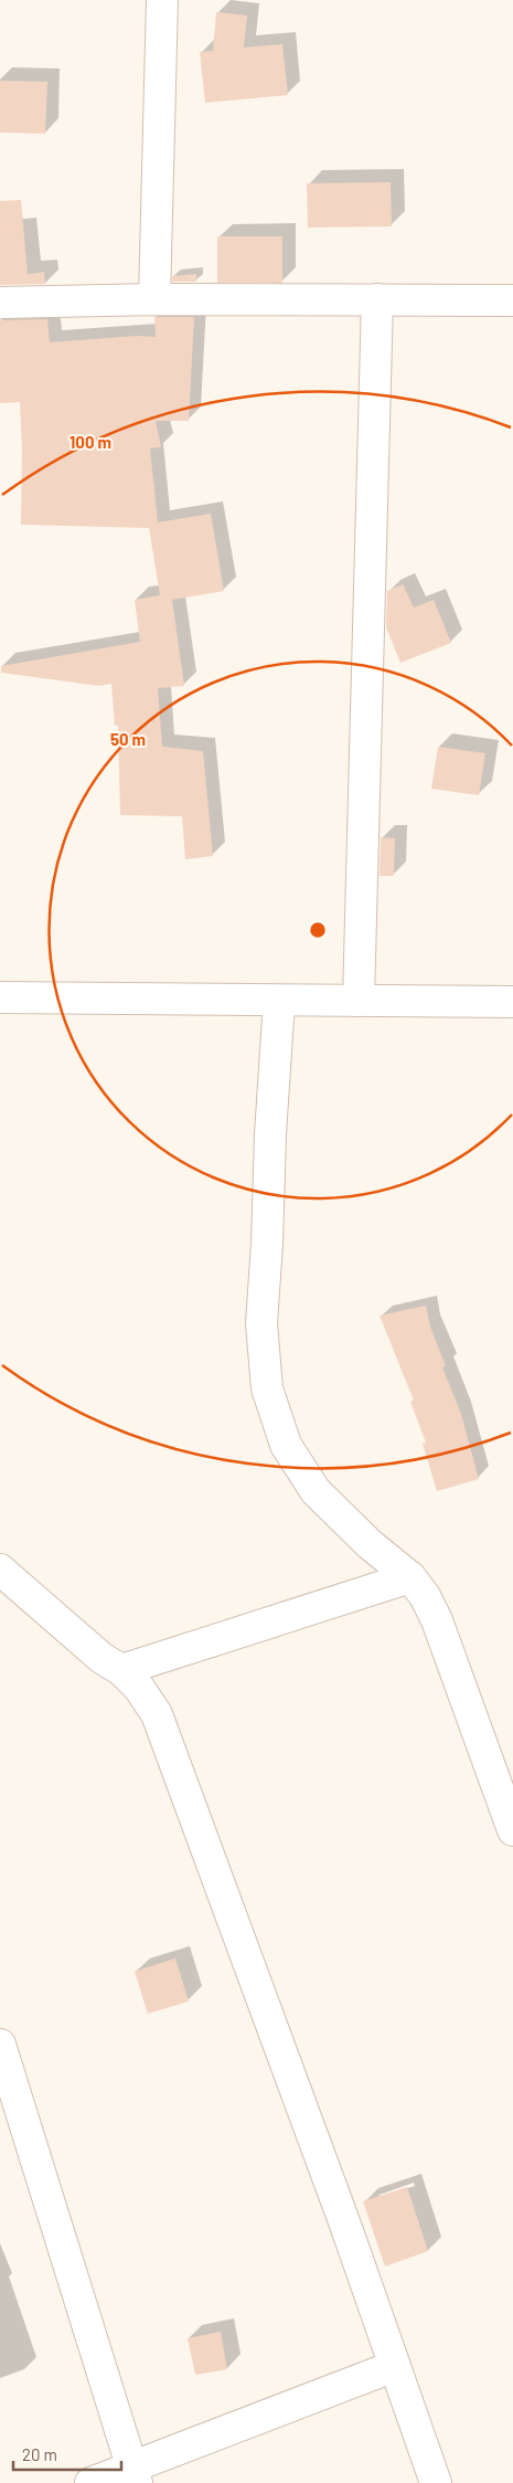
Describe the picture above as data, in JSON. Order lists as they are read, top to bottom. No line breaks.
{"scale_bar":"20 m","rings":["100 m","50 m"]}
